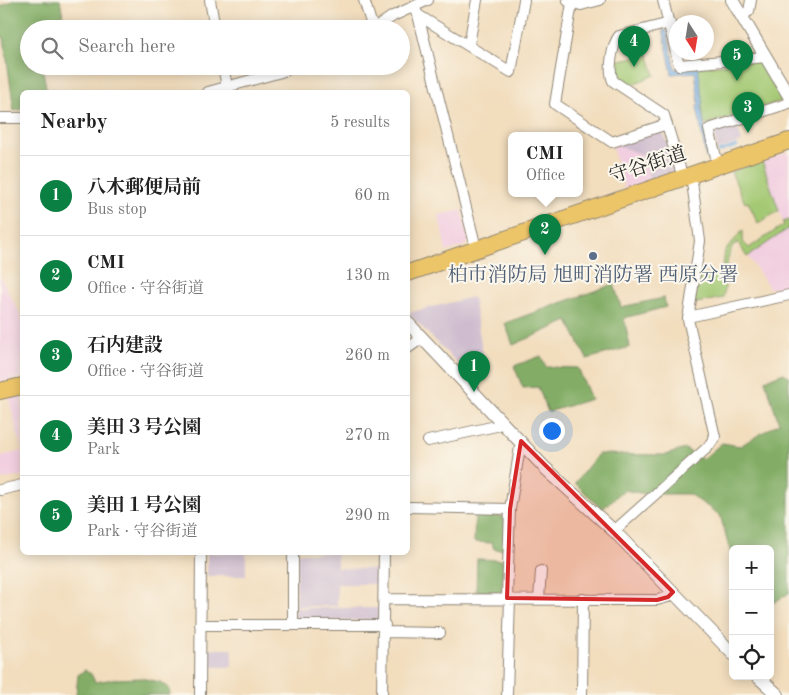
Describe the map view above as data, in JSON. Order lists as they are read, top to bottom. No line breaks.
{"streets":{"main road":["守谷街道"]},"places":["柏市消防局 旭町消防署 西原分署"],"north":"bottom","page":{"search":"Search here","pins":["4","5","3","2","1"],"heading":["Nearby","5 results"],"popup":["CMI","Office"],"list":[{"mark":"1","name":"八木郵便局前","note":"Bus stop","value":"60 m"},{"mark":"2","name":"CMI","note":"Office · 守谷街道","value":"130 m"},{"mark":"3","name":"石内建設","note":"Office · 守谷街道","value":"260 m"},{"mark":"4","name":"美田３号公園","note":"Park","value":"270 m"},{"mark":"5","name":"美田１号公園","note":"Park · 守谷街道","value":"290 m"}],"map_buttons":["+","−"]}}
